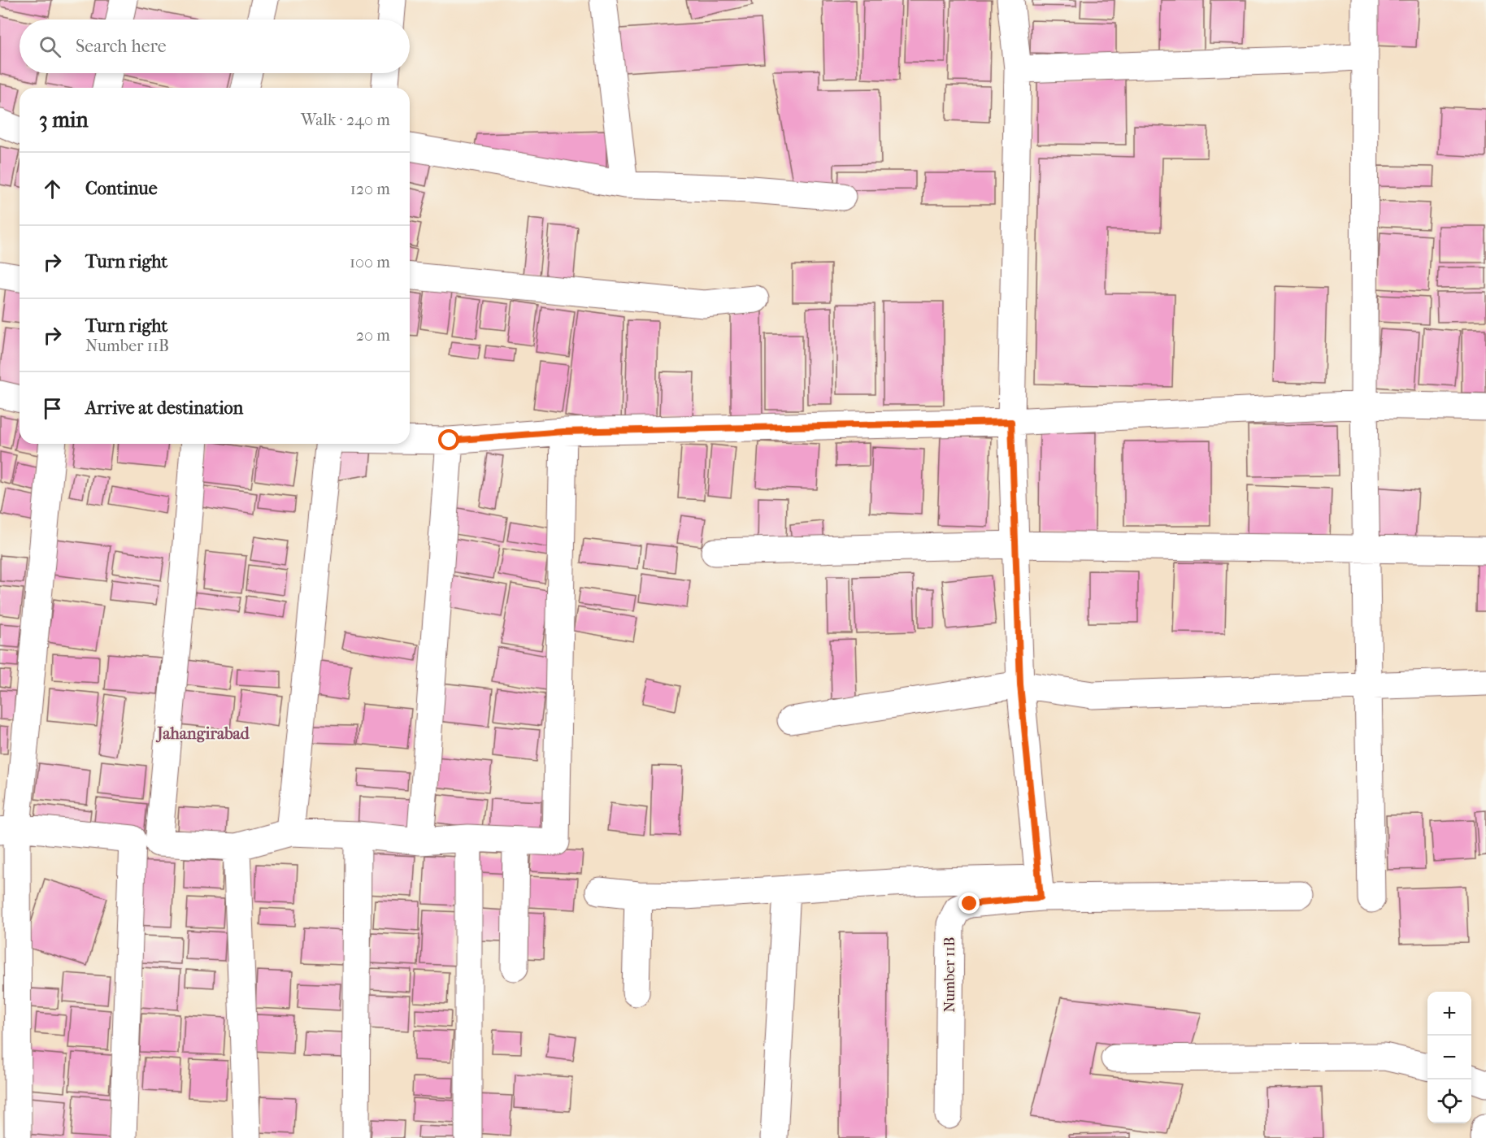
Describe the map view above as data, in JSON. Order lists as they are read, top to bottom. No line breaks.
{"streets":{"street":["Number 11B"]},"districts":["Jahangirabad"],"page":{"search":"Search here","heading":["3 min","Walk · 240 m"],"list":[["Continue","120 m"],["Turn right","100 m"],["Turn right","Number 11B","20 m"],"Arrive at destination"],"map_buttons":["+","−"]}}
